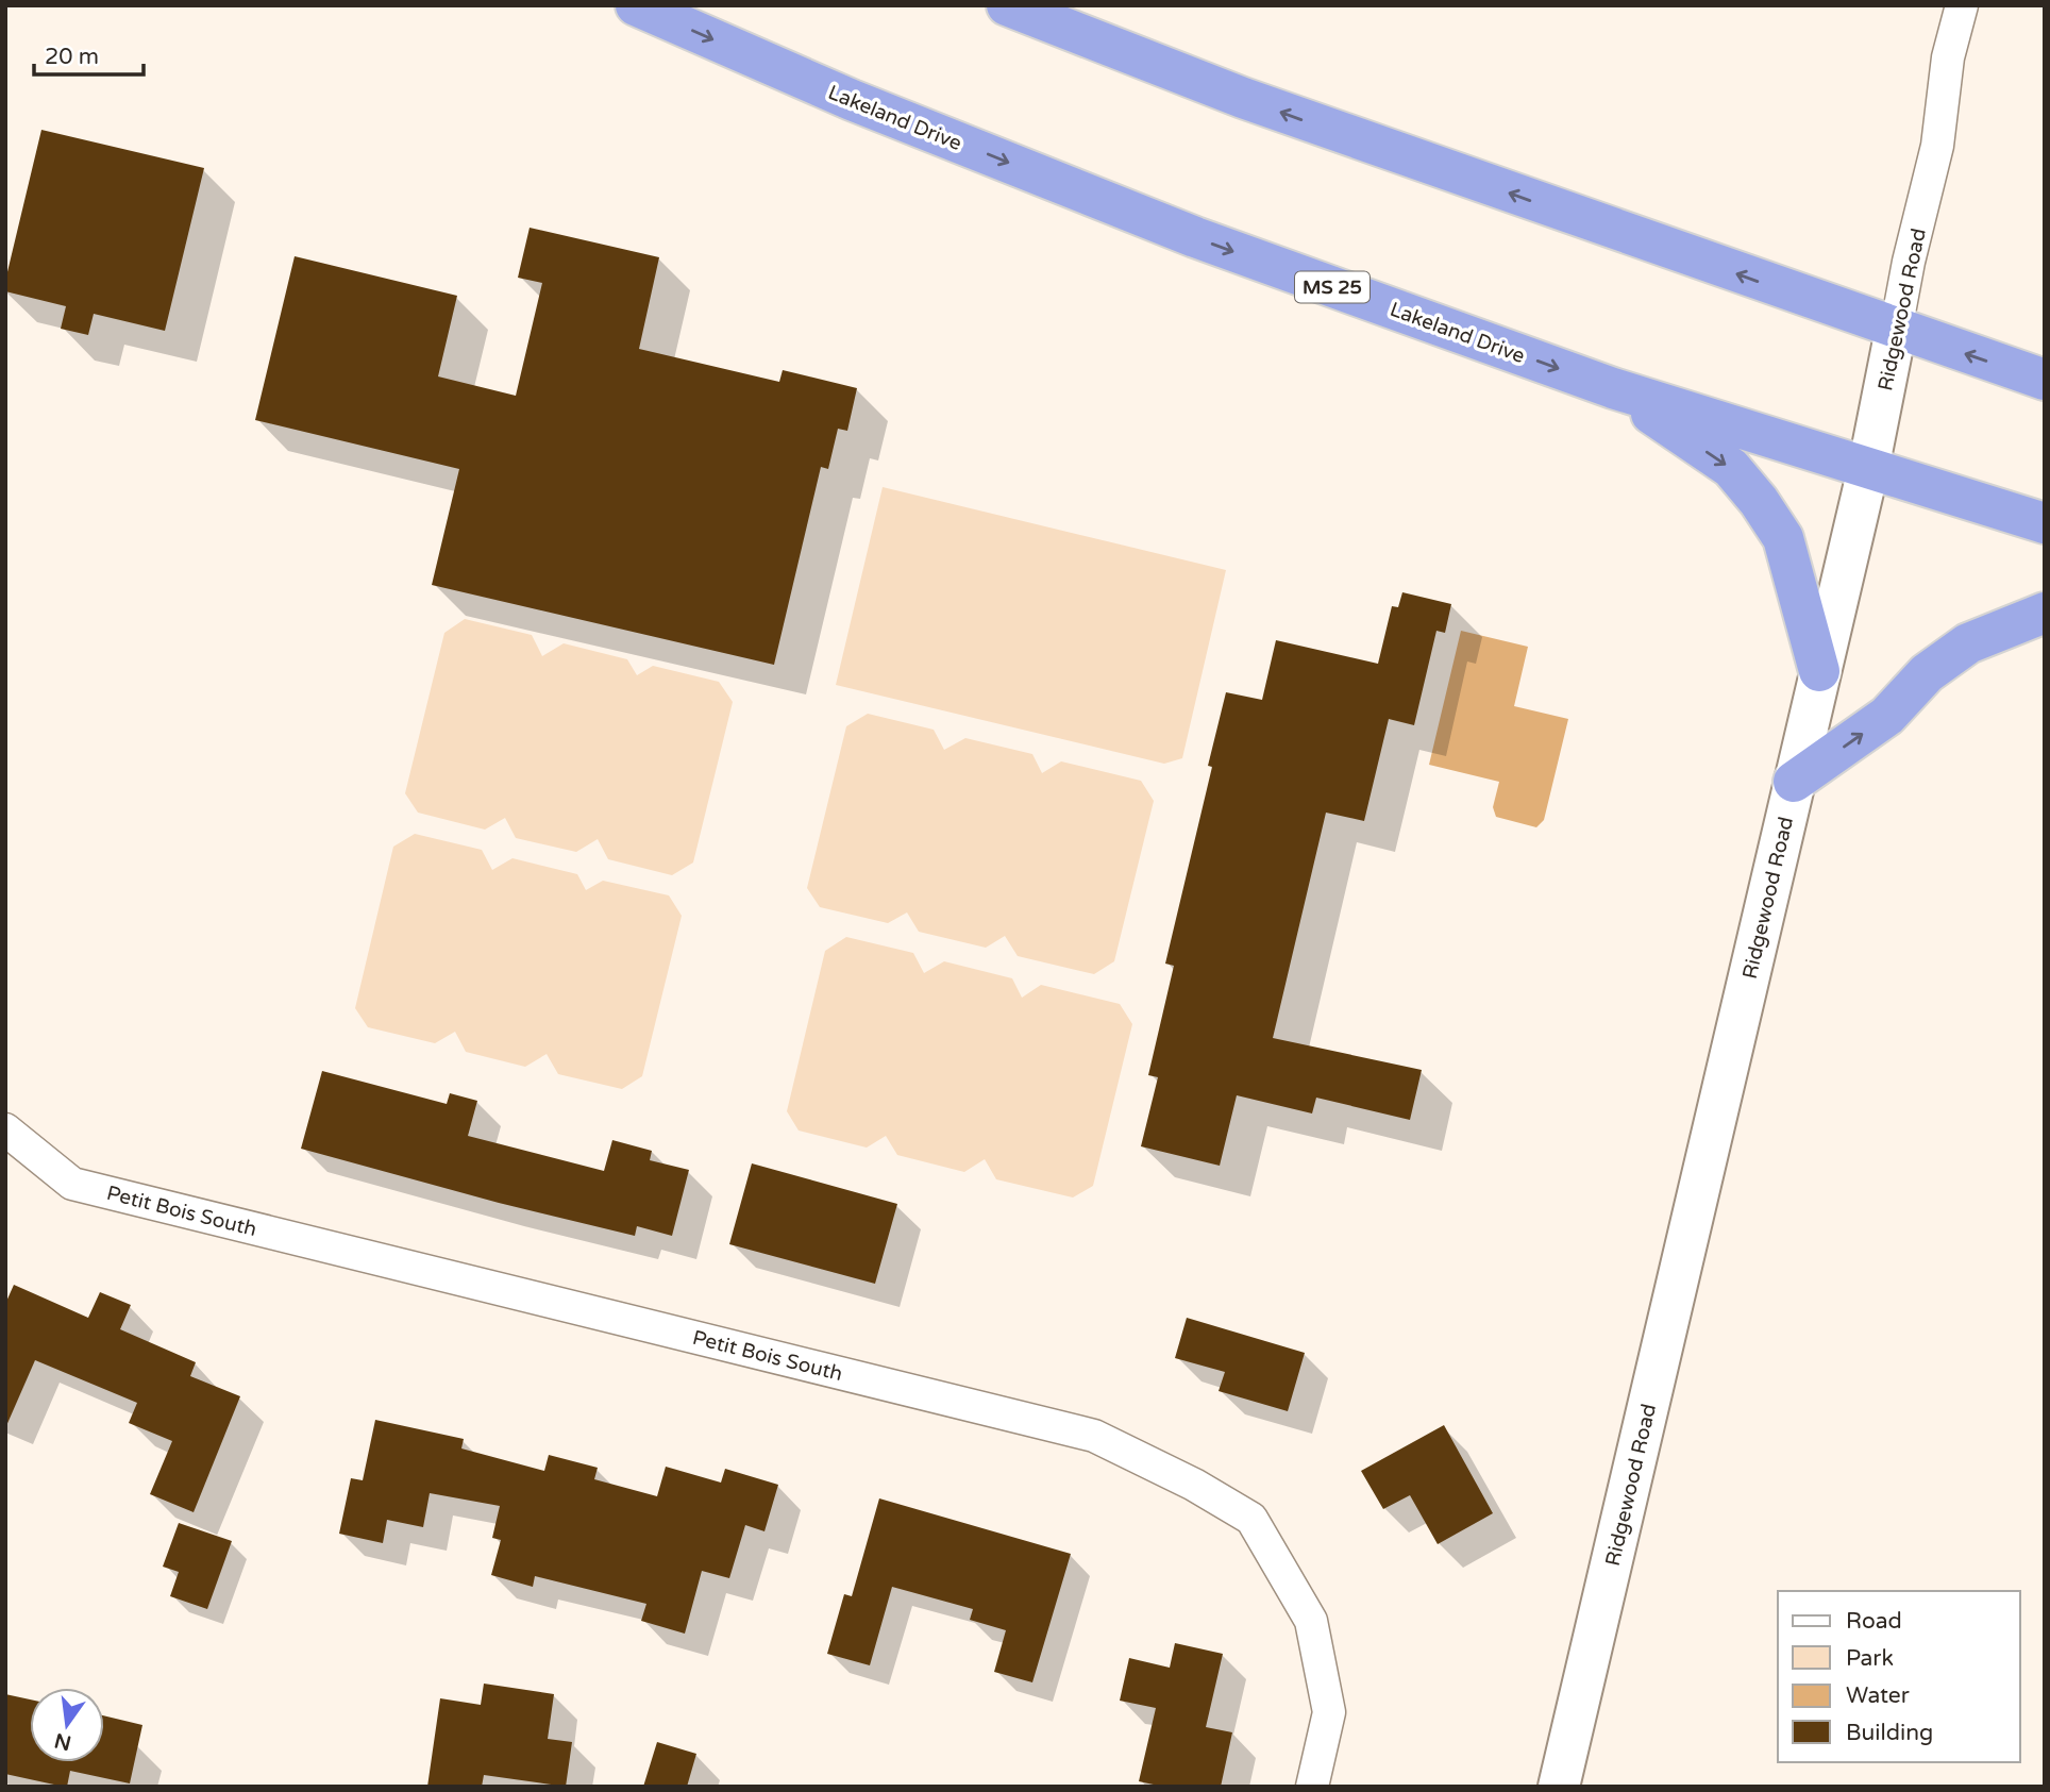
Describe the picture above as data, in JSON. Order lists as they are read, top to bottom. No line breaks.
{"streets":{"highway":["Lakeland Drive","MS 25"],"street":["Ridgewood Road","Petit Bois South"]},"crossings":[["Lakeland Drive","Ridgewood Road"]],"legend":["Road","Park","Water","Building"],"scale_bar":"20 m","north":"bottom"}
